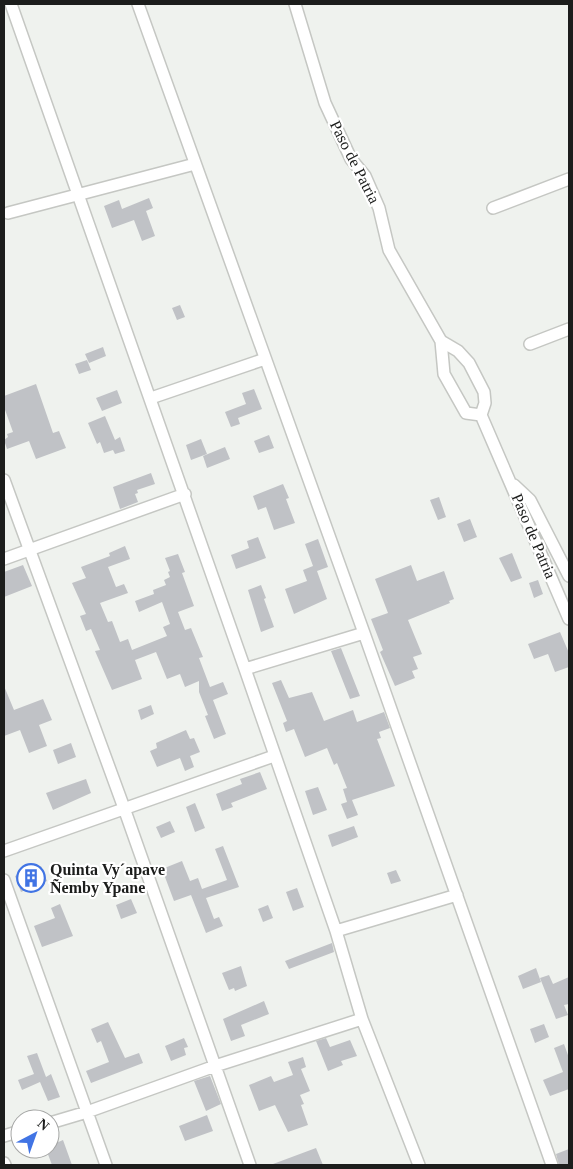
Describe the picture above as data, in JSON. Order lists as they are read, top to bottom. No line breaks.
{"streets":{"street":["Paso de Patria"]},"places":{"building":["Quinta Vy´apave Ñemby Ypane"]},"north":"top right"}
